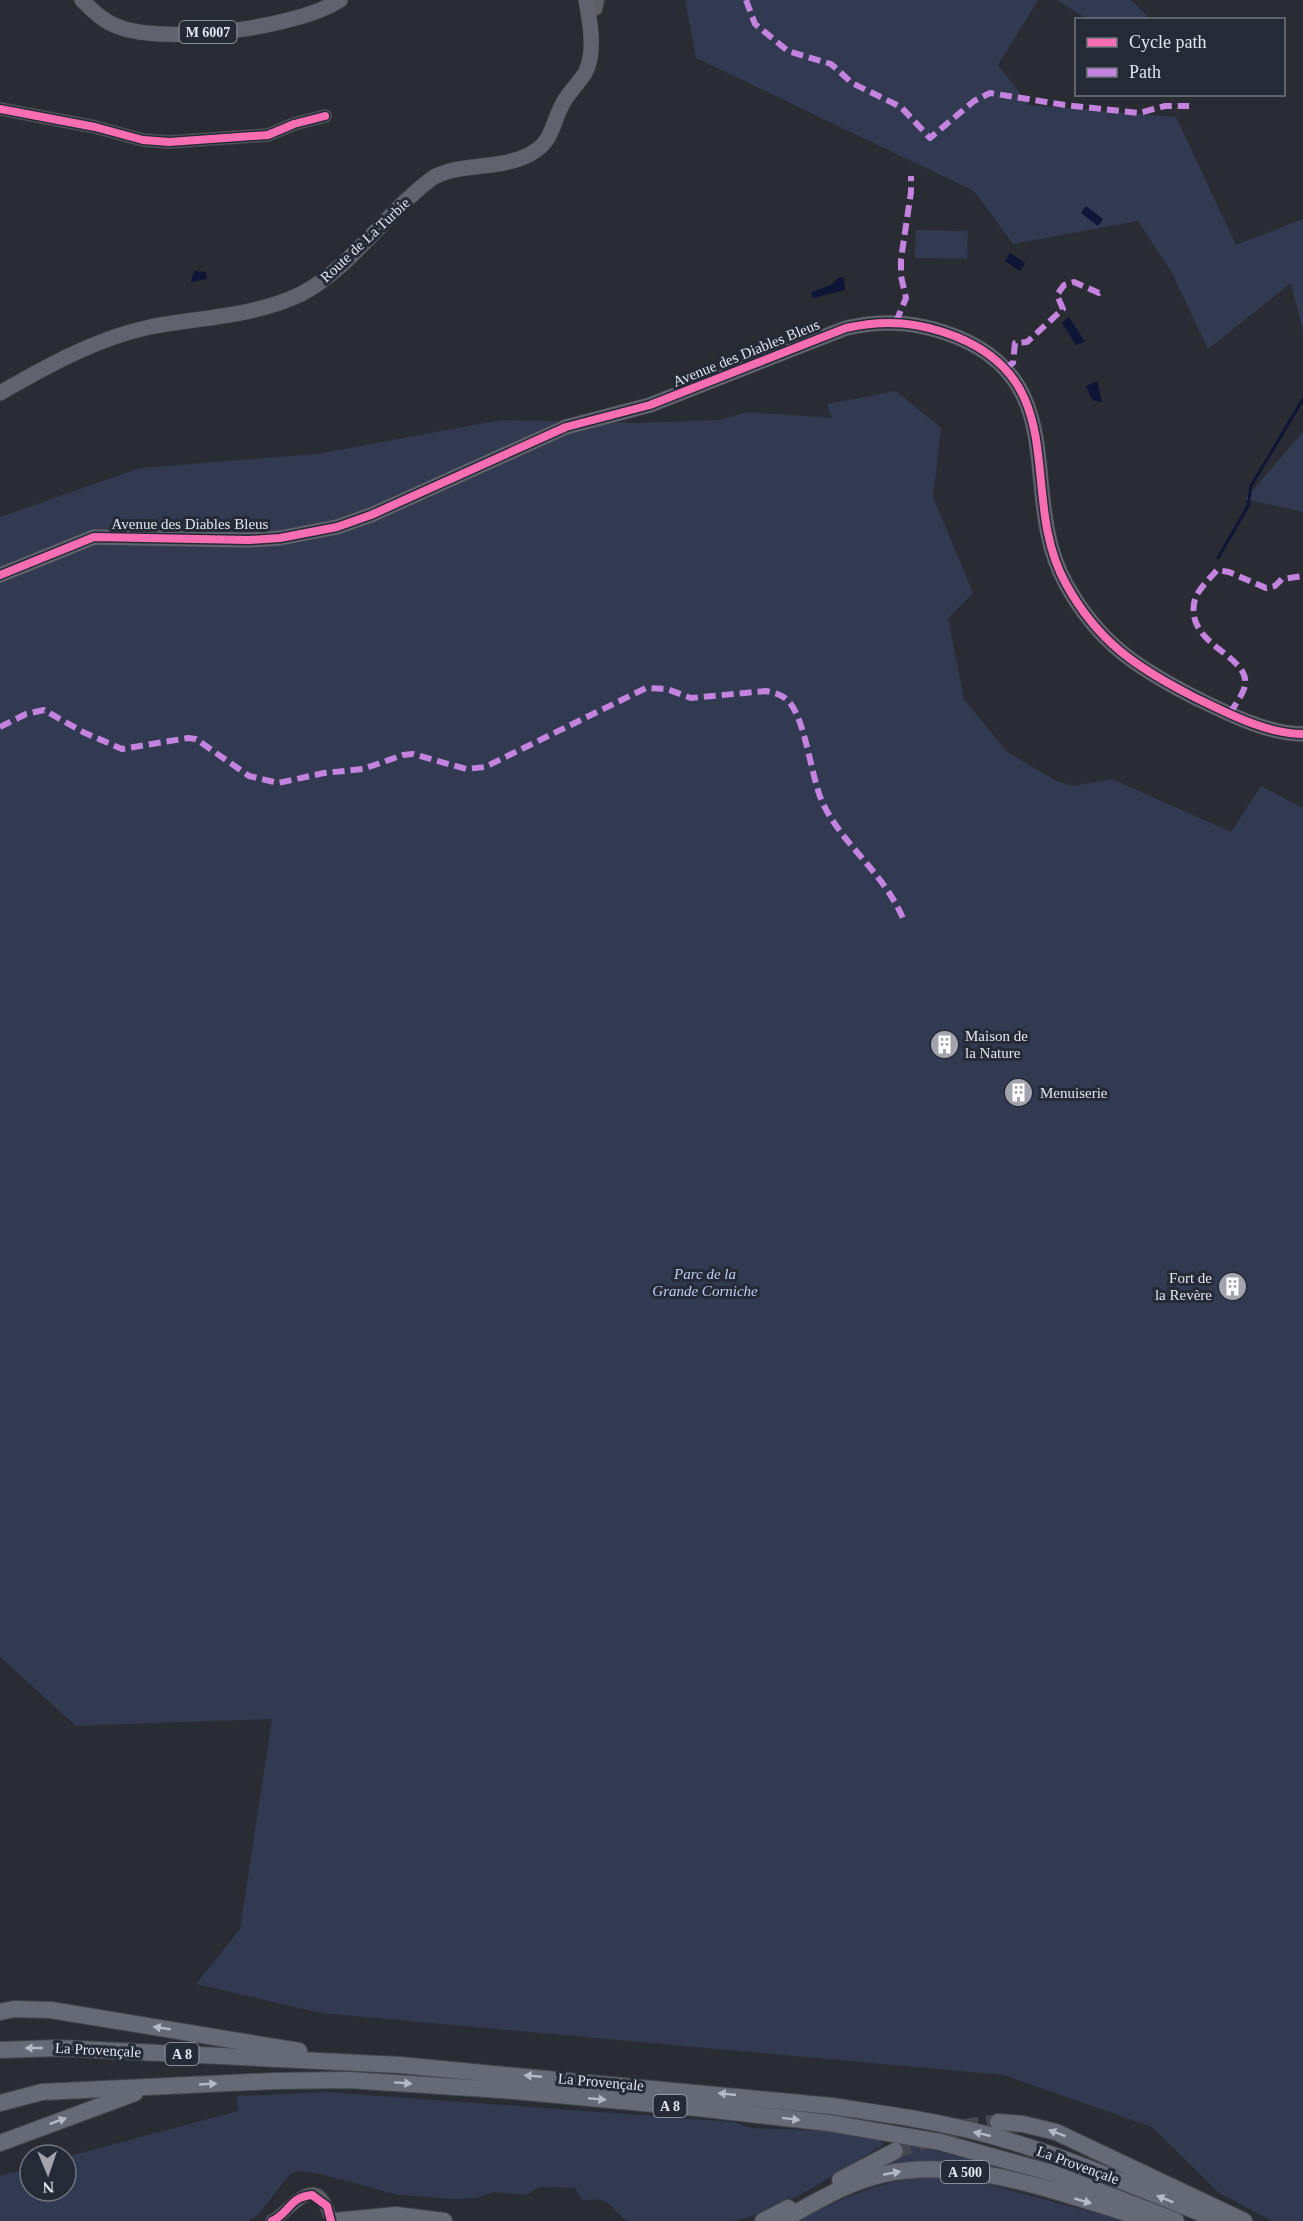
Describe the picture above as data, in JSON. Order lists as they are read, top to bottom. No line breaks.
{"streets":{"highway":["La Provençale","A 8","A 500"],"main road":["M 6007","Route de La Turbie","Avenue des Diables Bleus"]},"parks":["Parc de la Grande Corniche"],"places":{"building":["Maison de la Nature","Menuiserie","Fort de la Revère"]},"legend":["Cycle path","Path"],"north":"bottom"}
